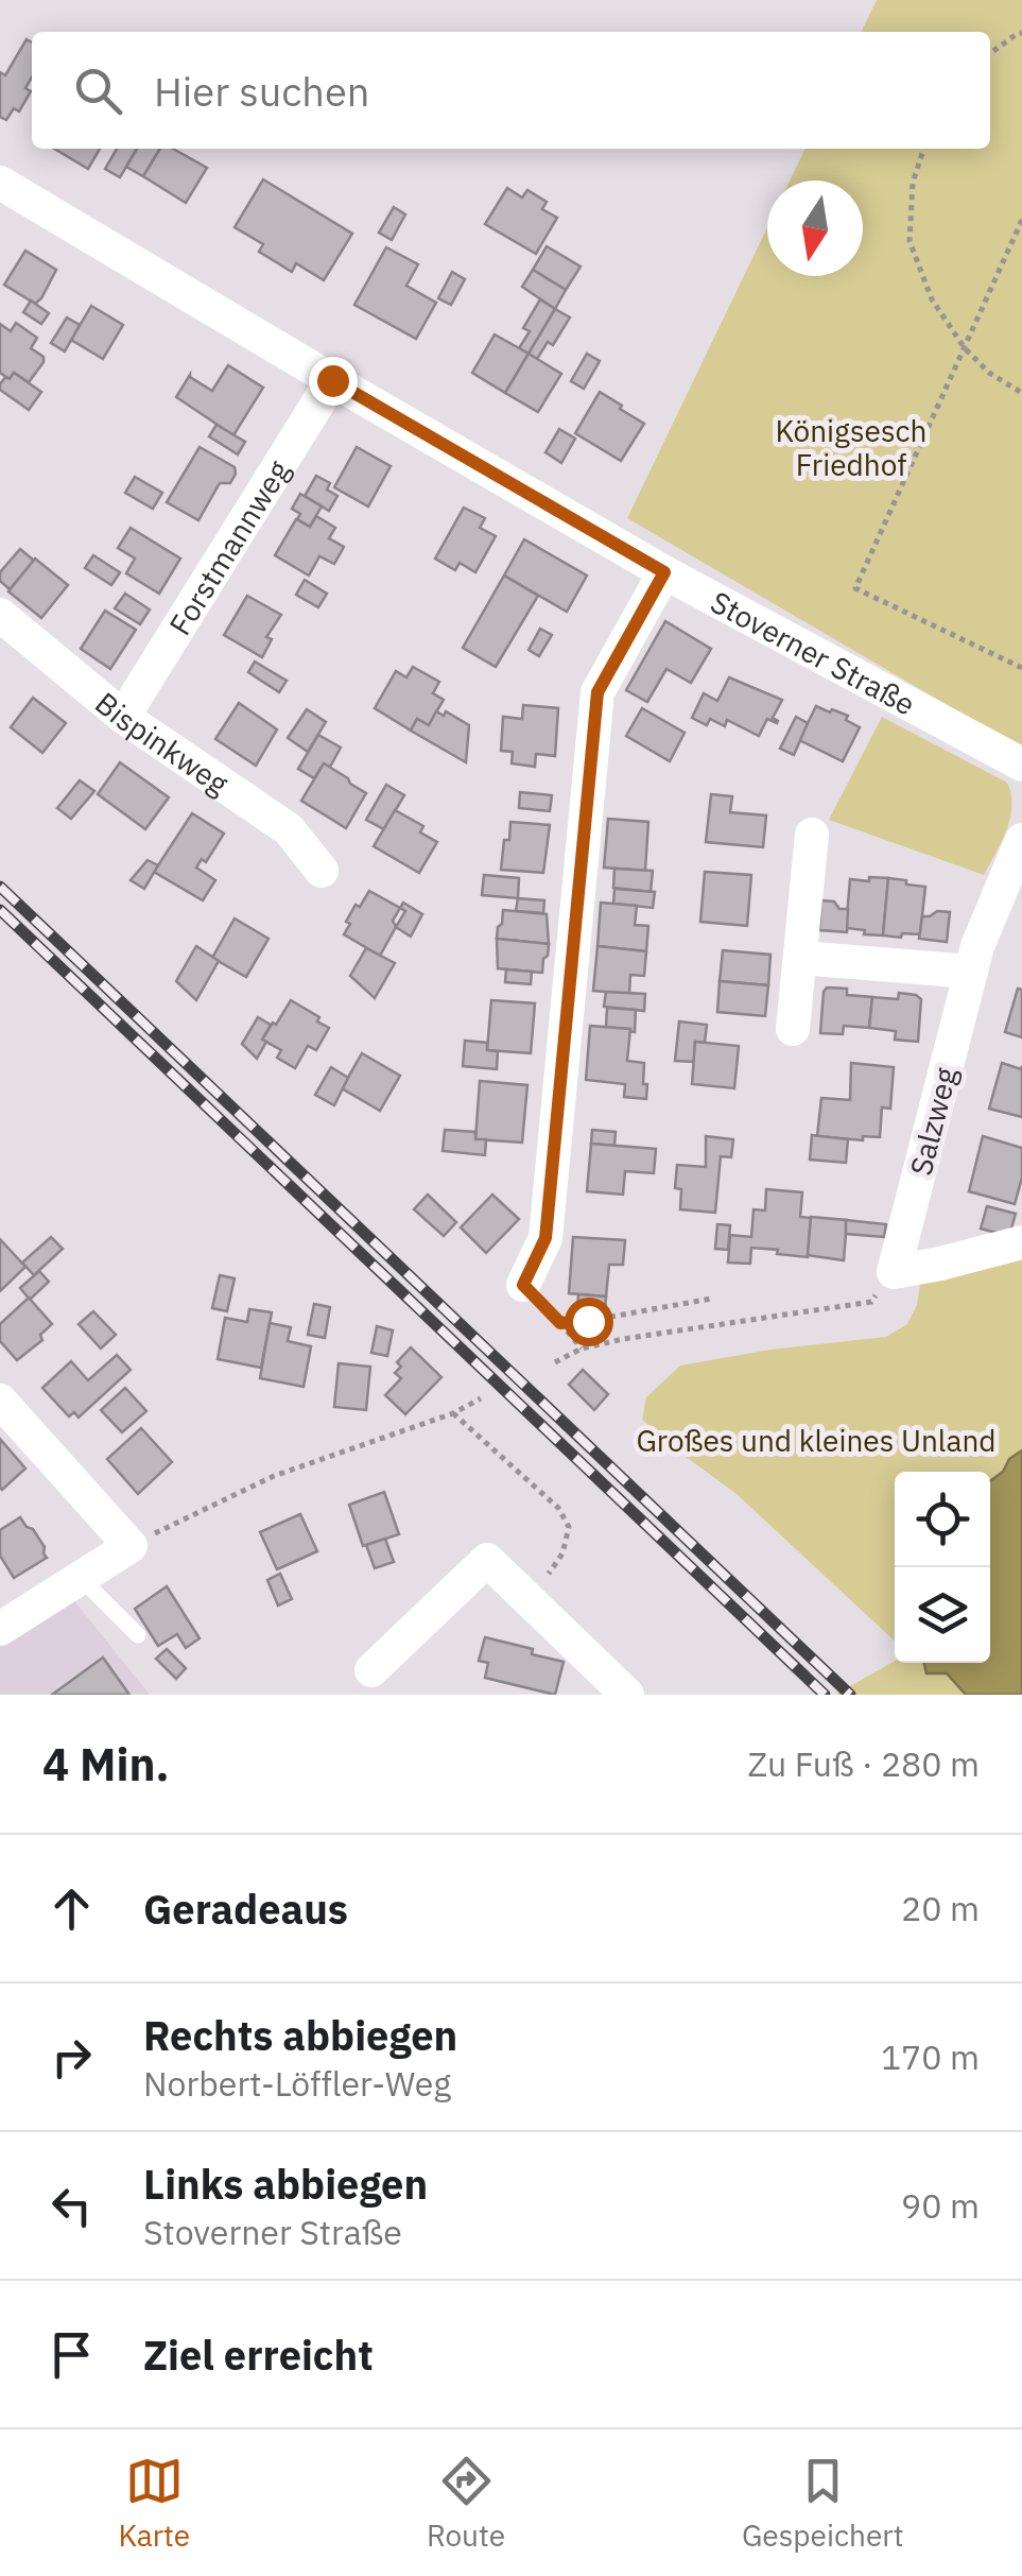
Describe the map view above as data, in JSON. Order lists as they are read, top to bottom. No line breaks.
{"streets":{"street":["Forstmannweg","Stoverner Straße","Bispinkweg","Salzweg"]},"crossings":[["Forstmannweg","Stoverner Straße"],["Forstmannweg","Bispinkweg"]],"parks":["Königsesch Friedhof","Großes und kleines Unland"],"north":"bottom","page":{"search":"Hier suchen","heading":["4 Min.","Zu Fuß · 280 m"],"list":[["Geradeaus","20 m"],["Rechts abbiegen","Norbert-Löffler-Weg","170 m"],["Links abbiegen","Stoverner Straße","90 m"],"Ziel erreicht"],"nav":["Karte","Route","Gespeichert"]}}
